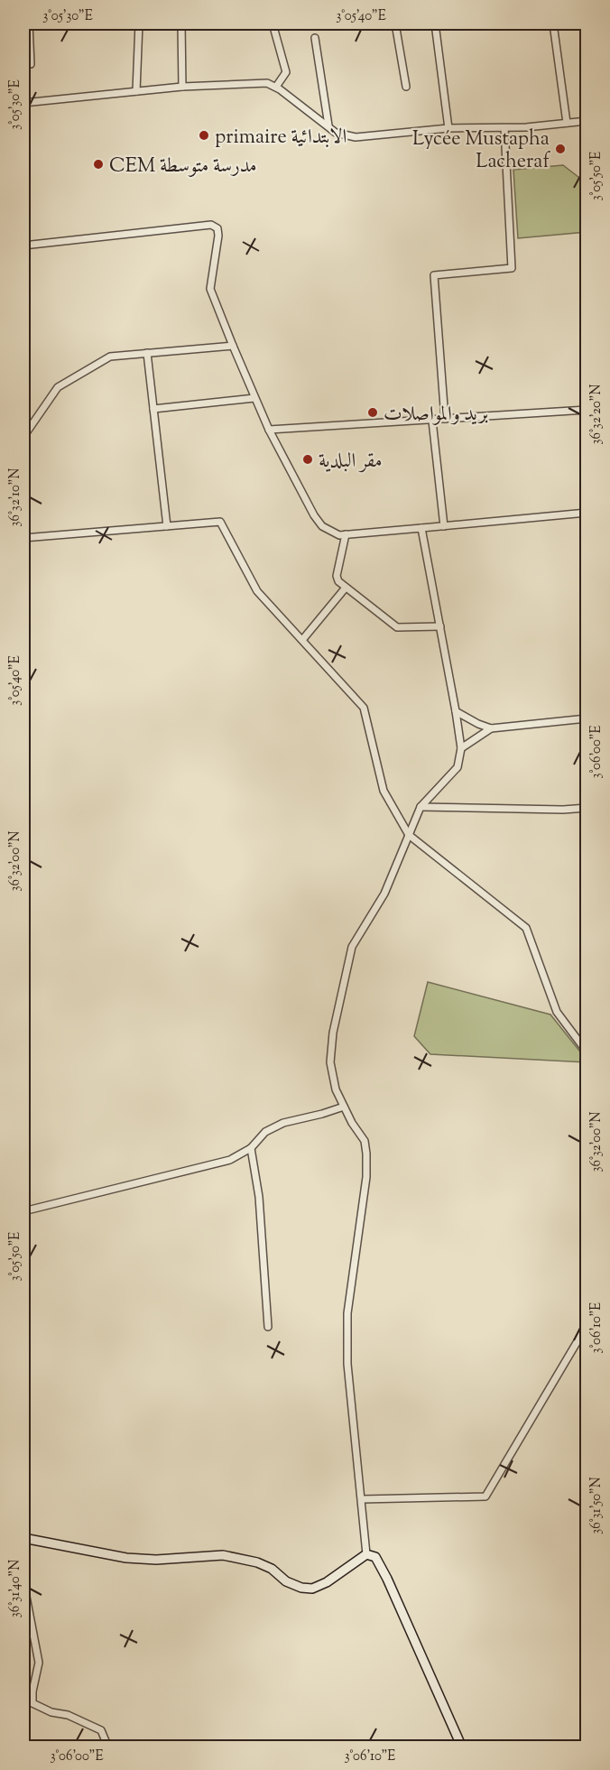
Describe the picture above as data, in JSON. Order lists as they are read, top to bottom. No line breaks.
{"places":["primaire الابتدائية","Lycée Mustapha Lacheraf","CEM مدرسة متوسطة","بريد والمواصلات","مقر البلدية"],"coordinates":["3°05'30\"E","3°05'40\"E","3°05'50\"E","36°32'20\"N","36°32'10\"N","3°06'00\"E","36°32'00\"N","3°06'10\"E","36°31'50\"N","36°31'40\"N"]}
